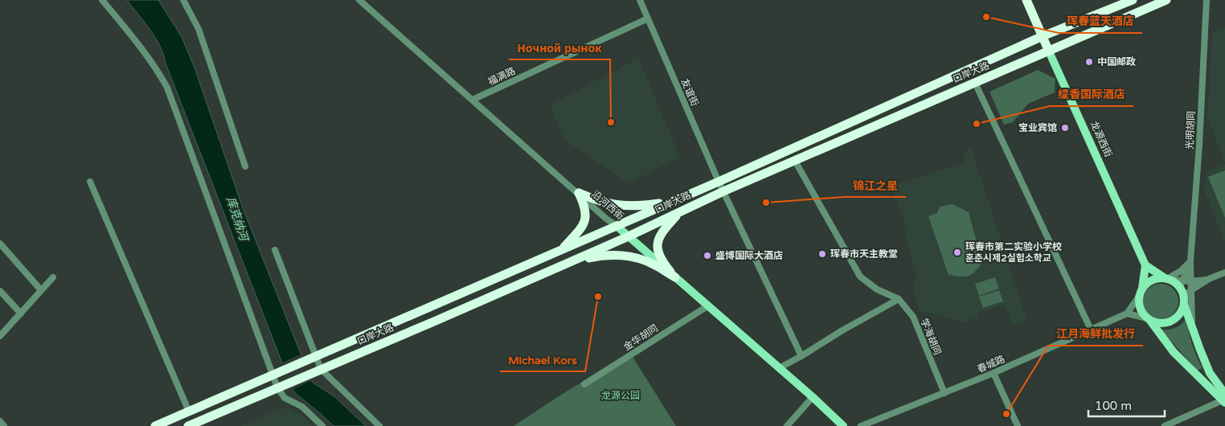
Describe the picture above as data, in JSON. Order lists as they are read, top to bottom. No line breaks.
{"streets":{"highway":["口岸大路","龙源西街"],"main road":["沿河西街"],"street":["福满路","友谊街","光明胡同","学海胡同","金华胡同","春城路"]},"crossings":[["口岸大路","友谊街"],["口岸大路","龙源西街"],["口岸大路","沿河西街"],["口岸大路","学海胡同"],["福满路","友谊街"],["福满路","沿河西街"],["光明胡同","春城路"],["沿河西街","金华胡同"],["学海胡同","春城路"]],"water":["库克纳河"],"parks":["龙源公园"],"places":["珲春蓝天酒店","中国邮政","Ночной рынок","缇香国际酒店","宝业宾馆","锦江之星","珲春市第二实验小学校 훈춘시제2실험소학교","珲春市天主教堂","盛博国际大酒店","Michael Kors","江月海鲜批发行"],"scale_bar":"100 m"}
